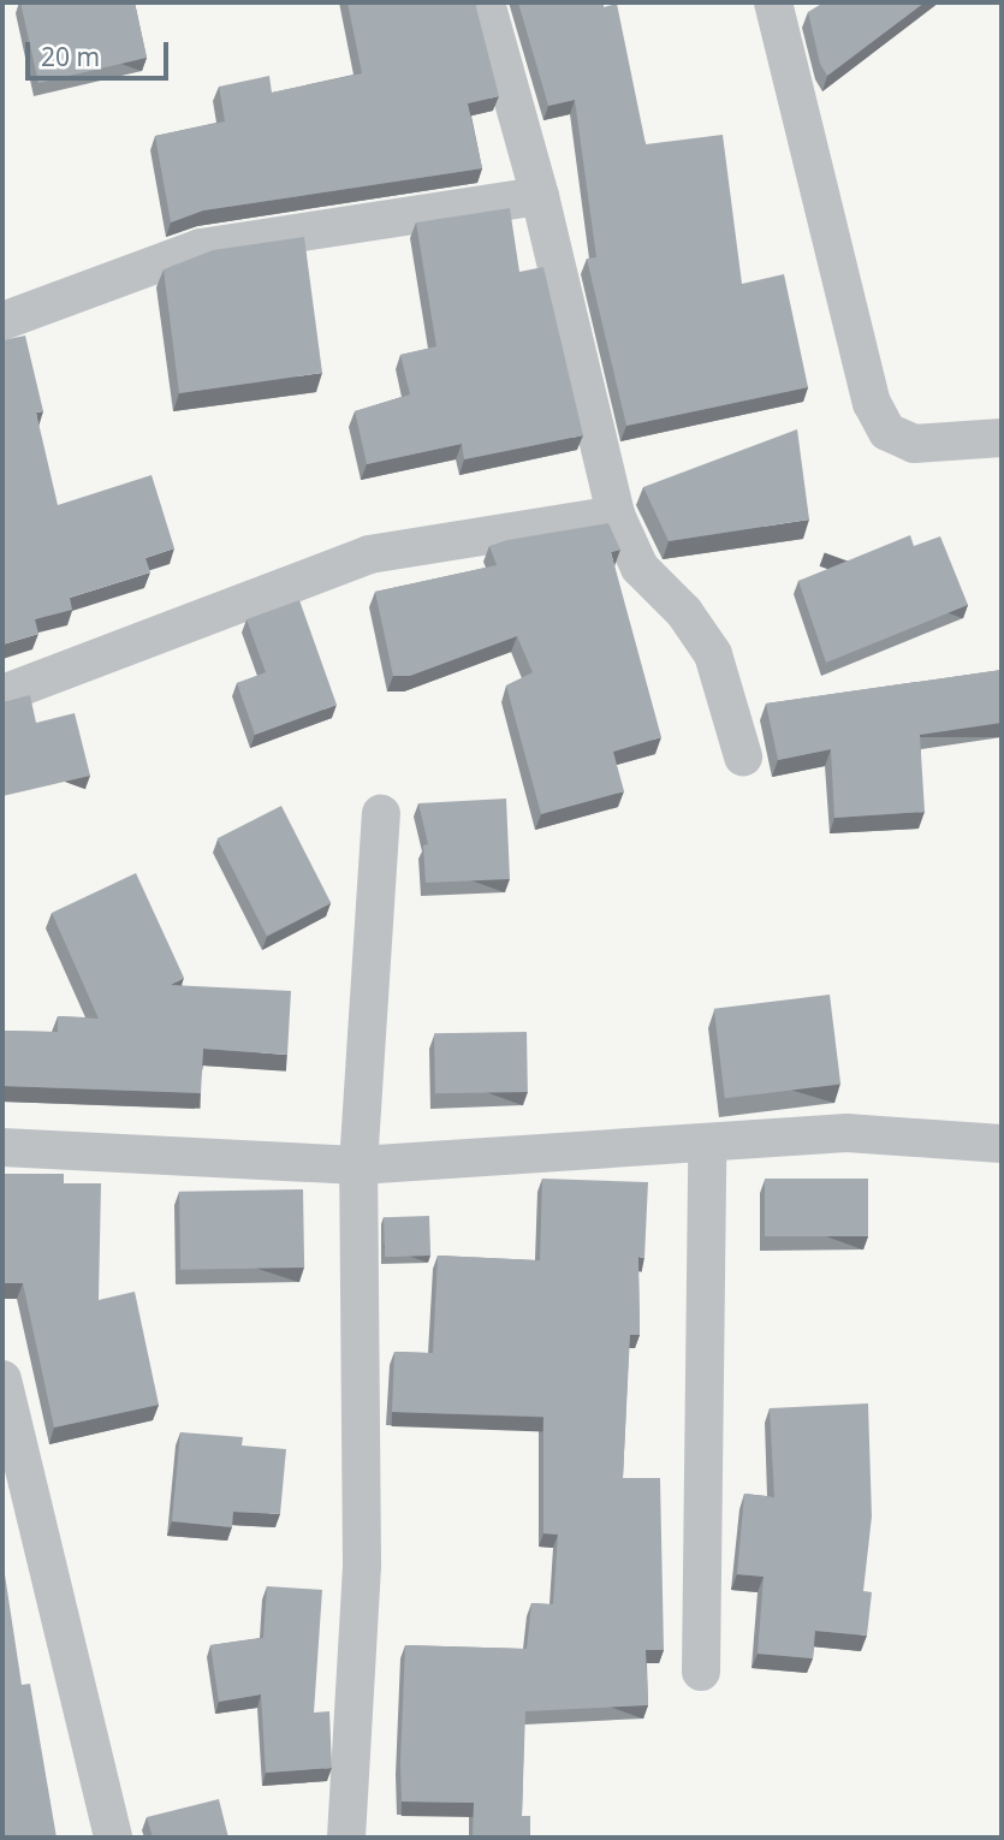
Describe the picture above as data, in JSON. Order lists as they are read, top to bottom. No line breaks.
{"scale_bar":"20 m"}
